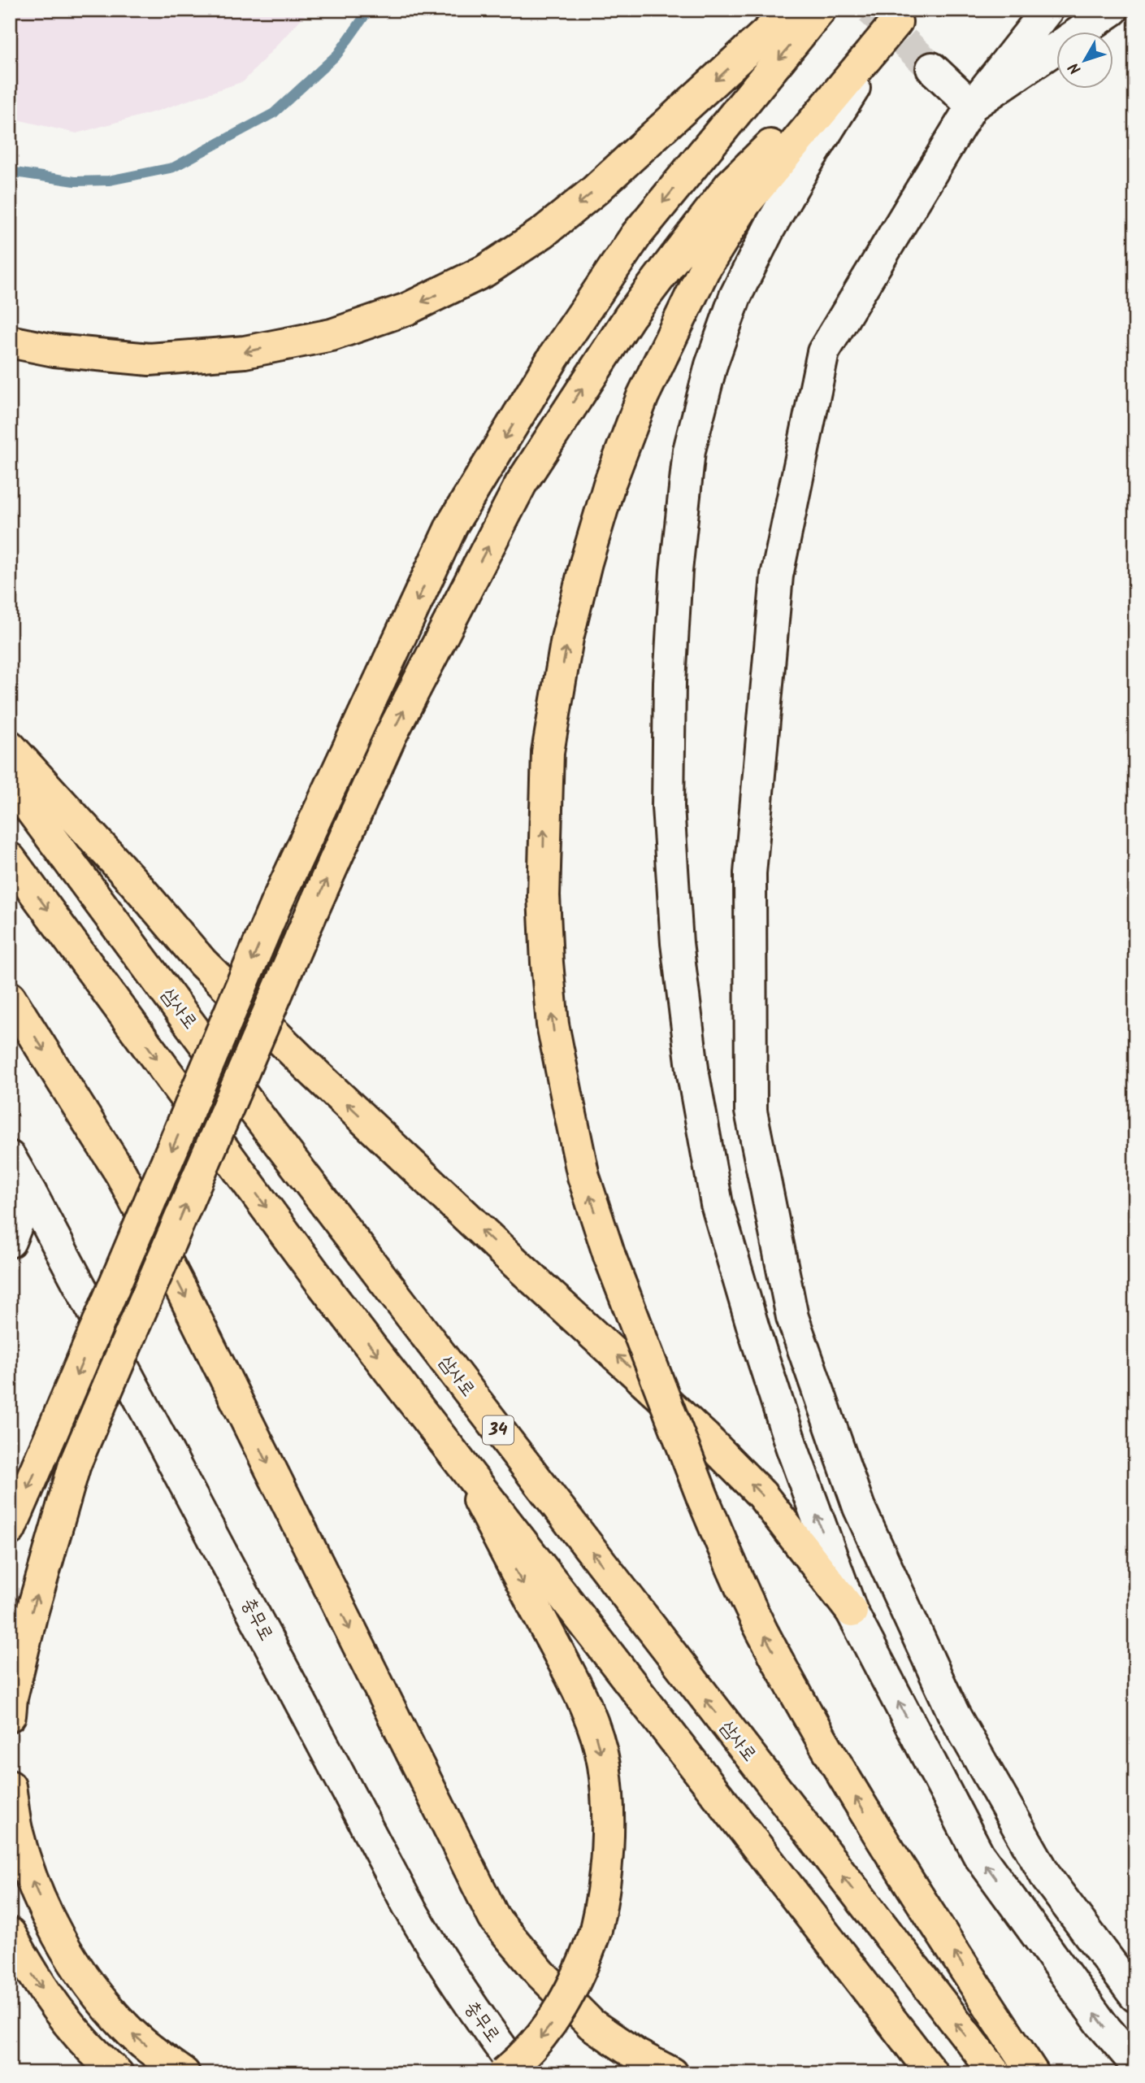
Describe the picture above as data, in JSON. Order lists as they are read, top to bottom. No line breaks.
{"streets":{"main road":["삼사로","34"],"street":["충무로"]},"north":"bottom left"}
